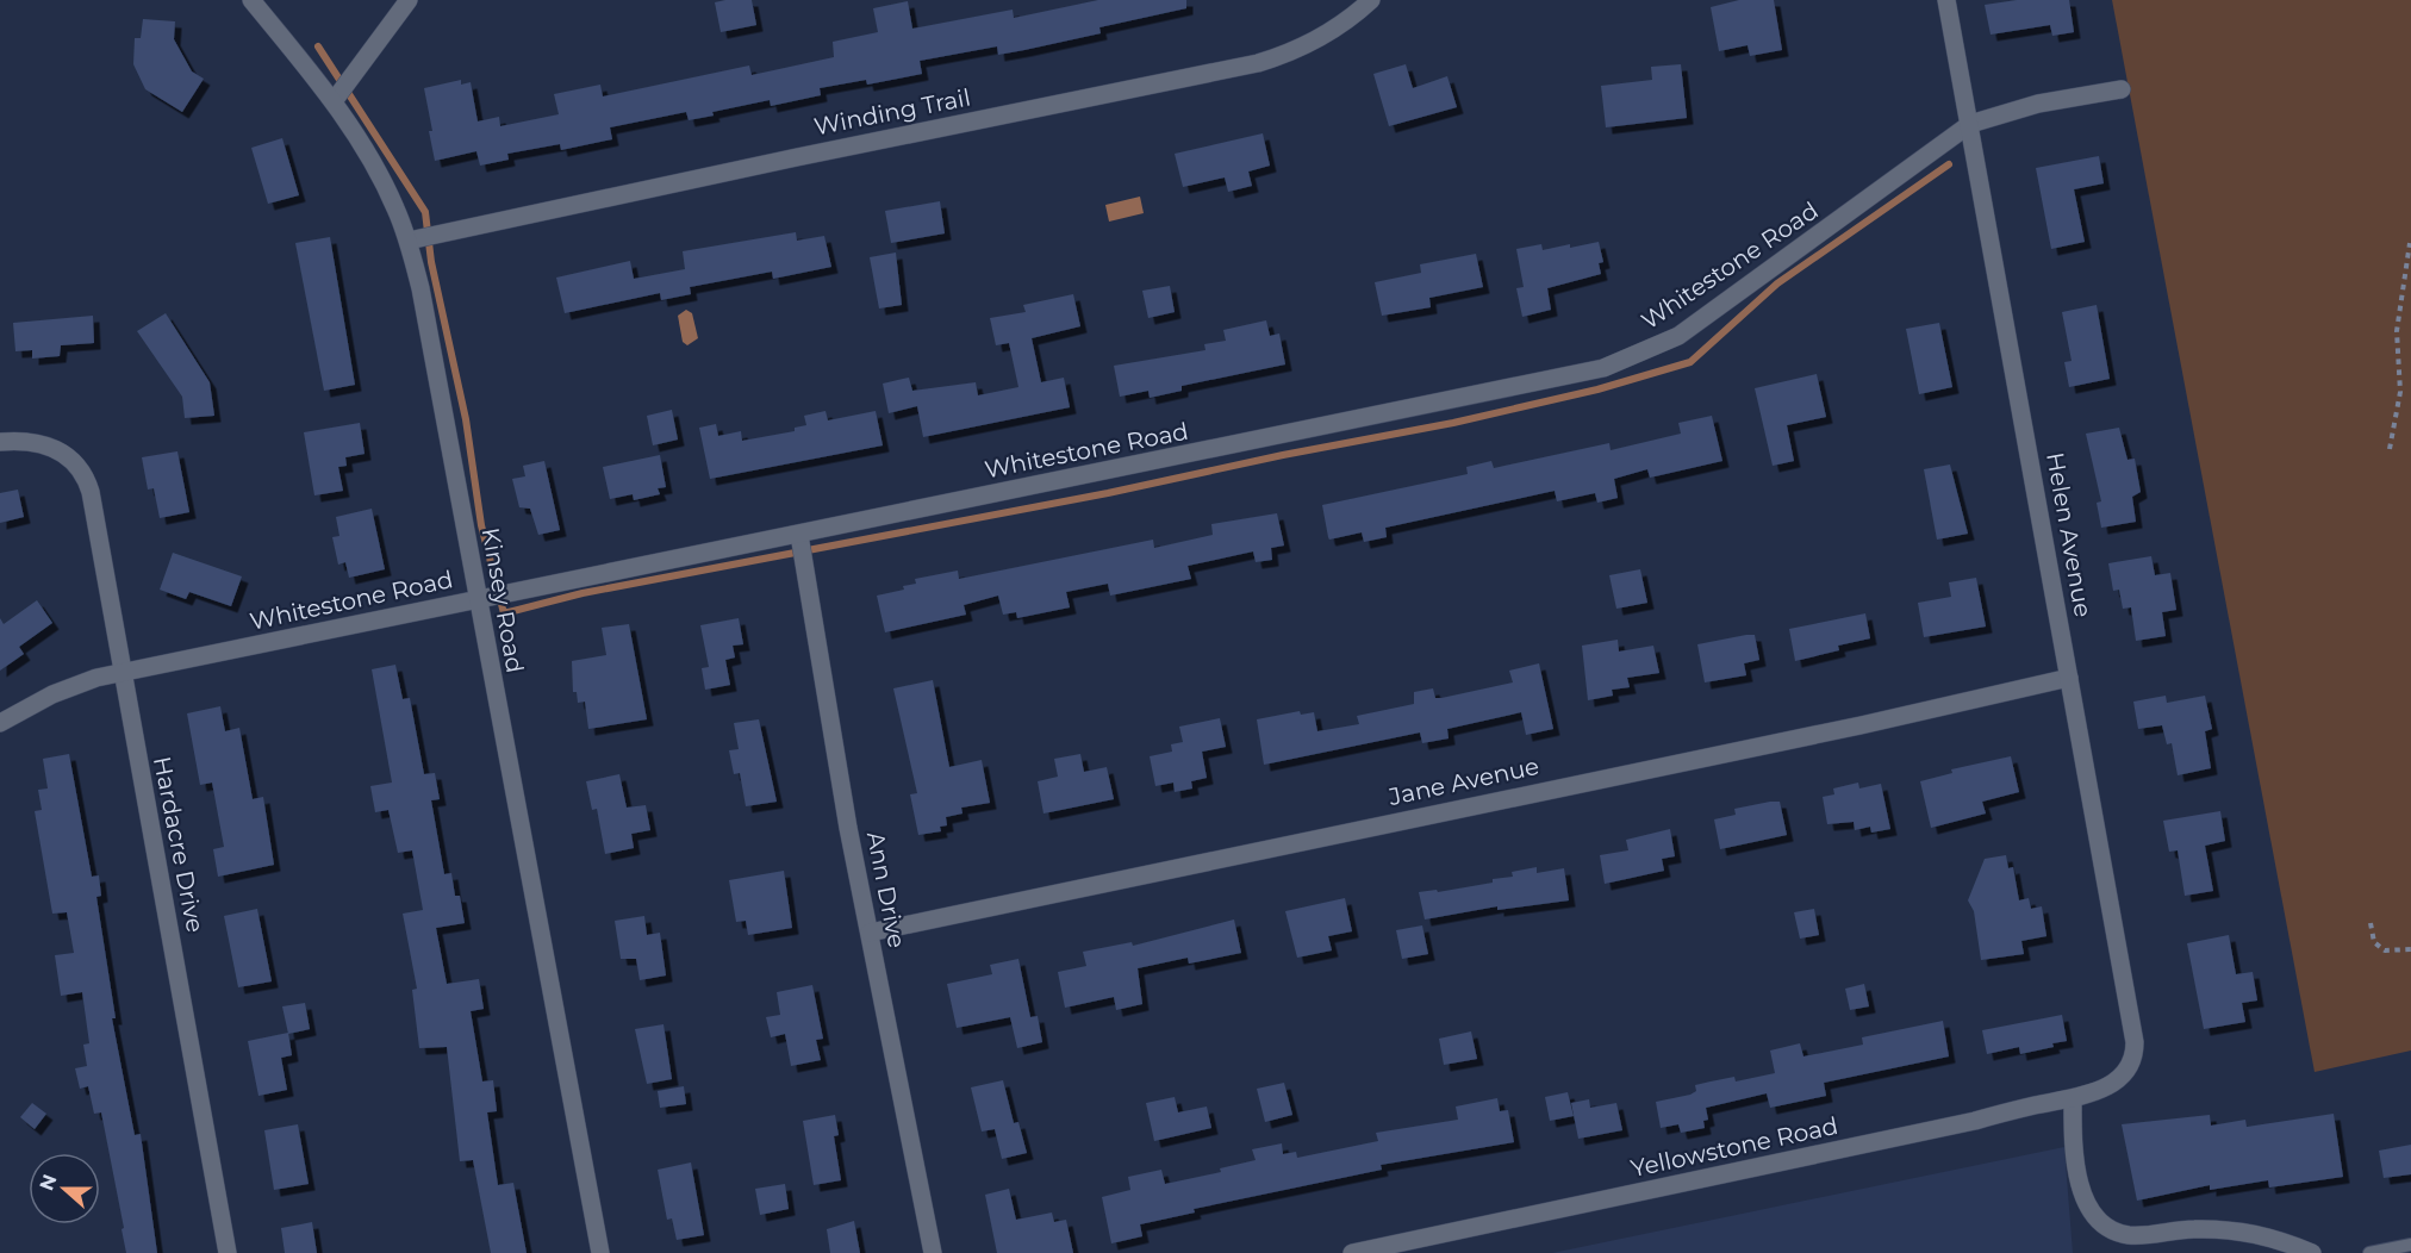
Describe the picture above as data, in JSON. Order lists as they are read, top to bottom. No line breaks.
{"streets":{"street":["Winding Trail","Whitestone Road","Helen Avenue","Kinsey Road","Jane Avenue","Hardacre Drive","Ann Drive","Yellowstone Road"]},"crossings":[["Winding Trail","Kinsey Road"],["Whitestone Road","Helen Avenue"],["Whitestone Road","Kinsey Road"],["Whitestone Road","Hardacre Drive"],["Whitestone Road","Ann Drive"],["Helen Avenue","Jane Avenue"],["Helen Avenue","Yellowstone Road"],["Jane Avenue","Ann Drive"]],"north":"left"}
